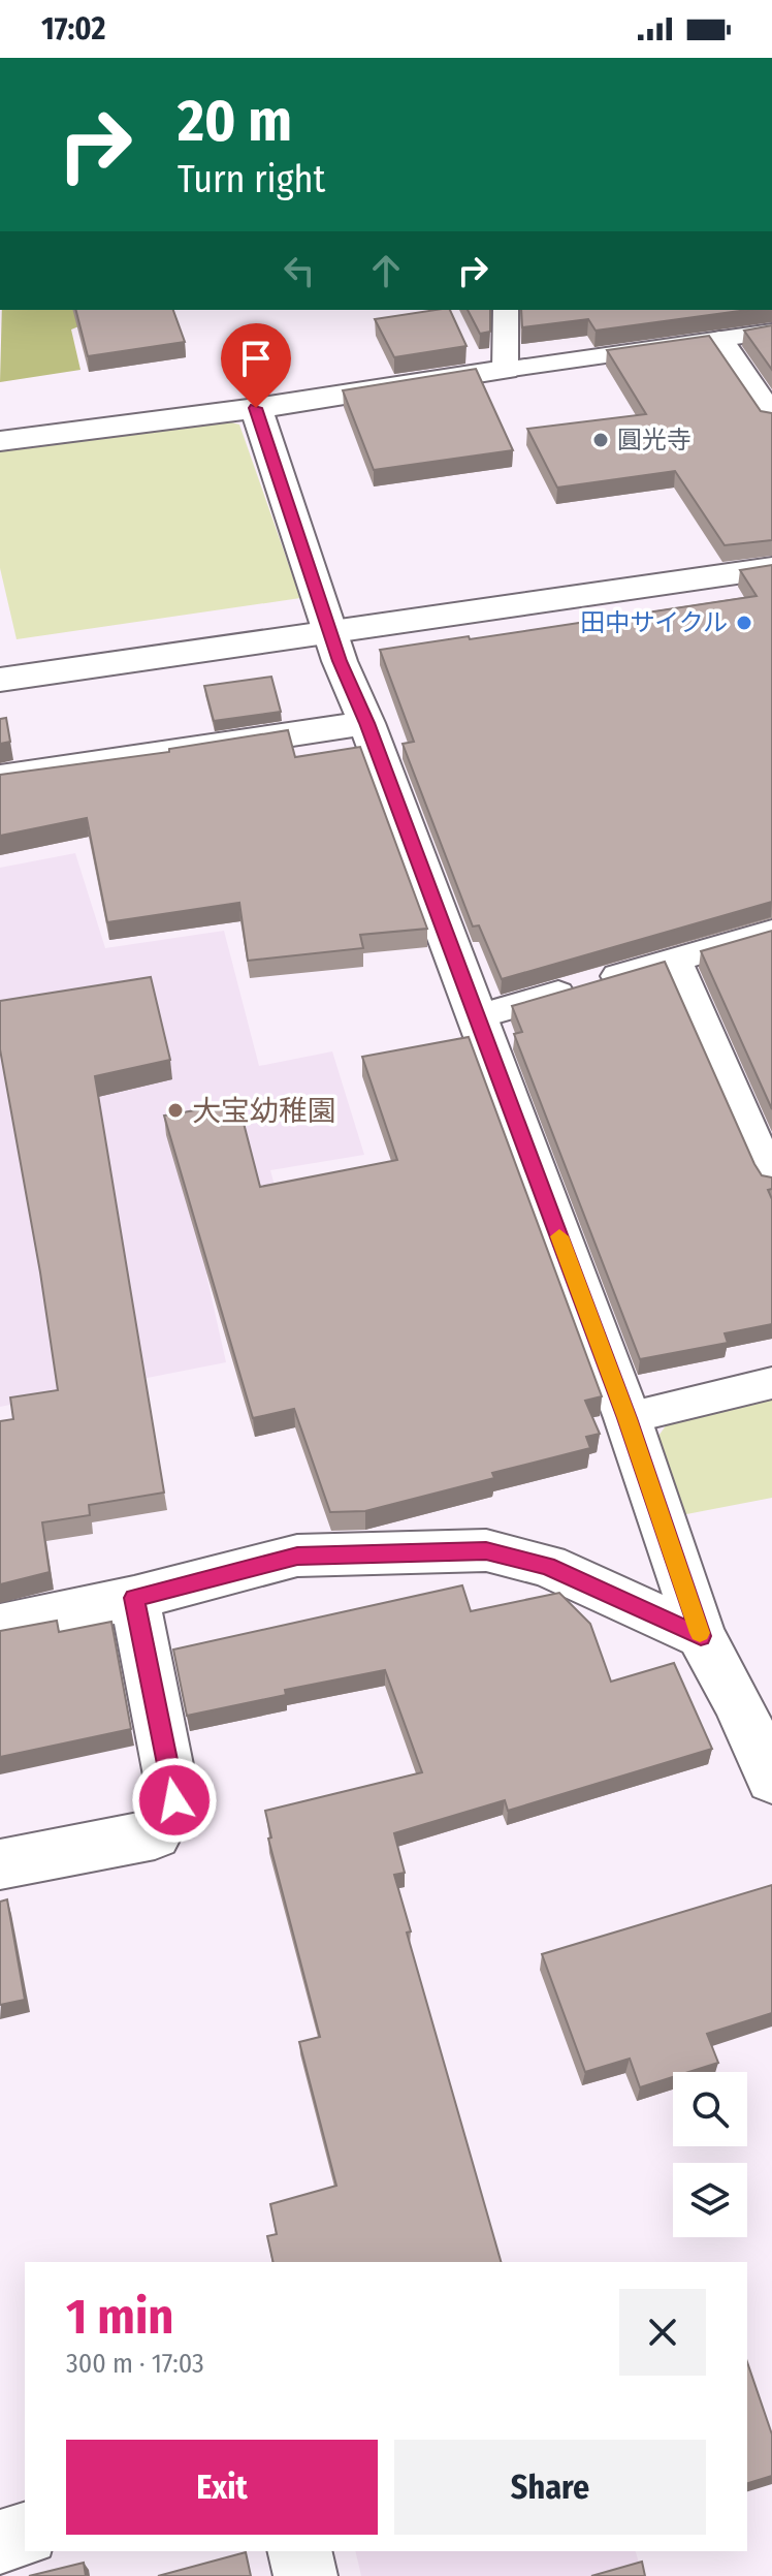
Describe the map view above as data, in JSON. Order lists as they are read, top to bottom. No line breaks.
{"places":["圓光寺","田中サイクル","大宝幼稚園"],"page":{"status":"17:02","turn":["20 m","Turn right"],"heading":["1 min","300 m · 17:03"],"buttons":["Exit","Share"]}}
